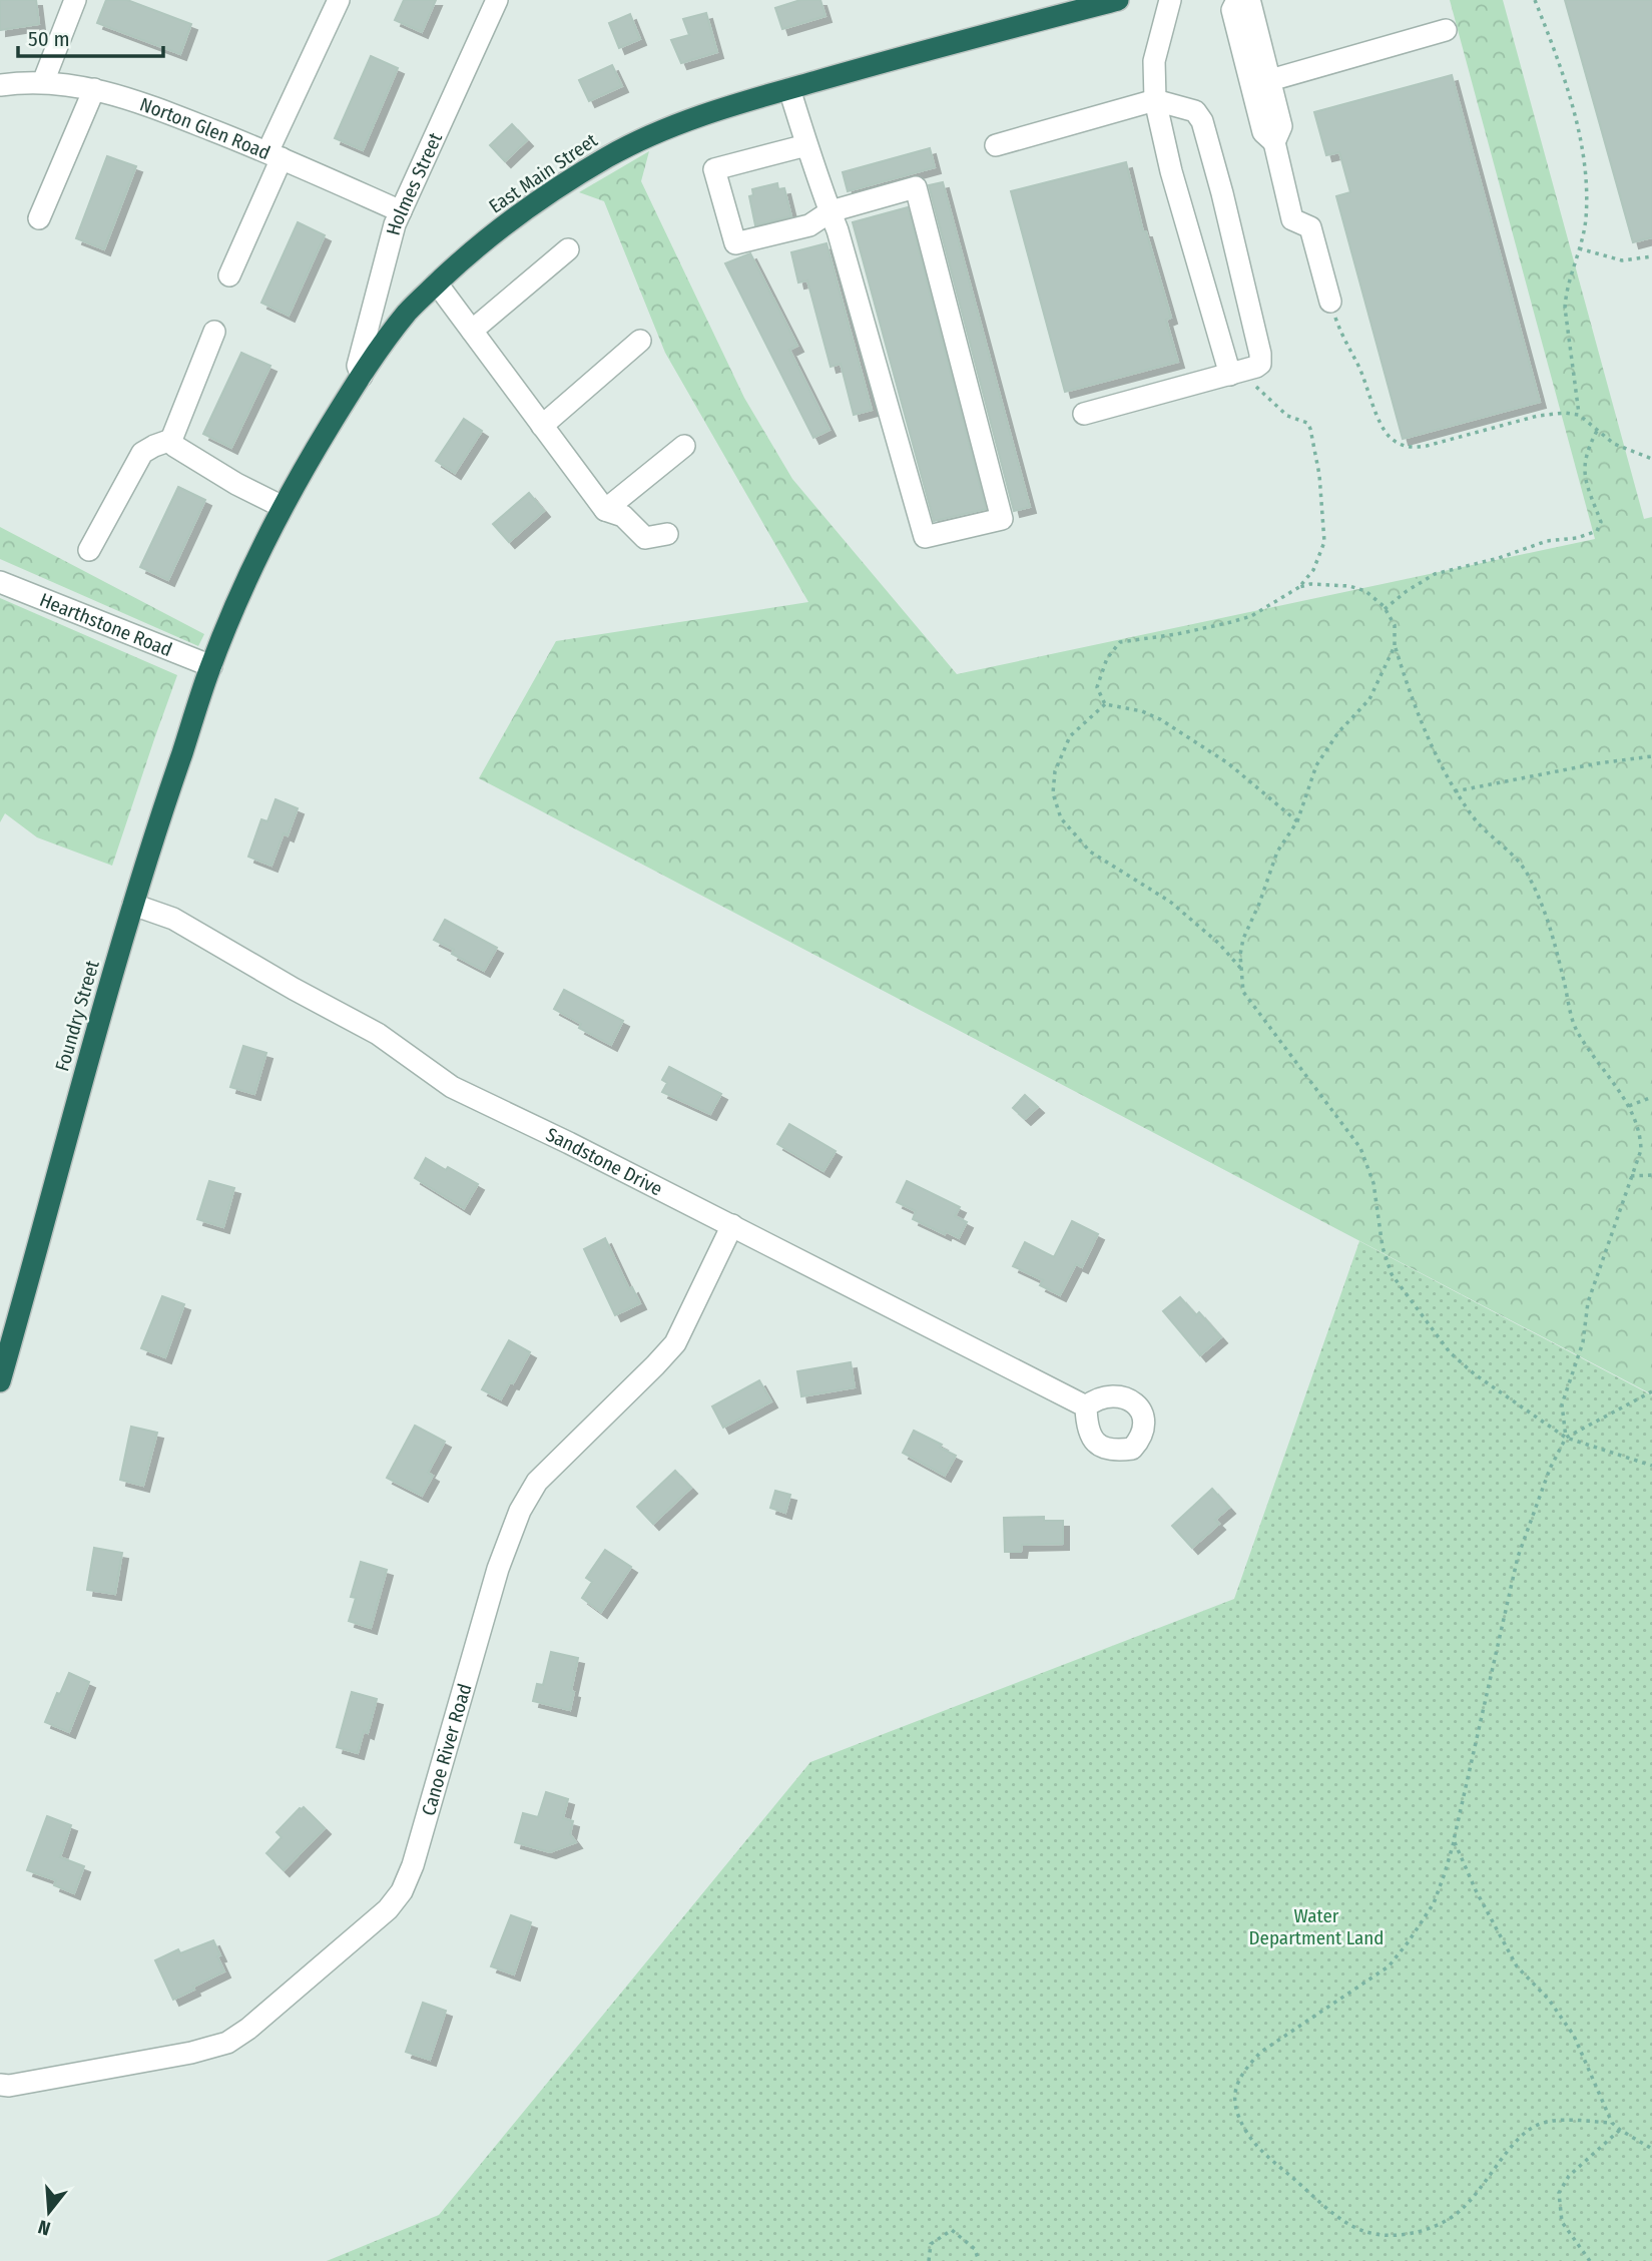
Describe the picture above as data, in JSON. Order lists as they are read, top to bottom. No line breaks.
{"streets":{"highway":["East Main Street","Foundry Street"],"street":["Norton Glen Road","Holmes Street","Hearthstone Road","Sandstone Drive","Canoe River Road"]},"crossings":[["Norton Glen Road","Holmes Street"],["East Main Street","Holmes Street"],["East Main Street","Hearthstone Road"],["East Main Street","Foundry Street"],["Hearthstone Road","Foundry Street"],["Foundry Street","Sandstone Drive"],["Sandstone Drive","Canoe River Road"]],"parks":["Water Department Land"],"scale_bar":"50 m","north":"bottom"}
